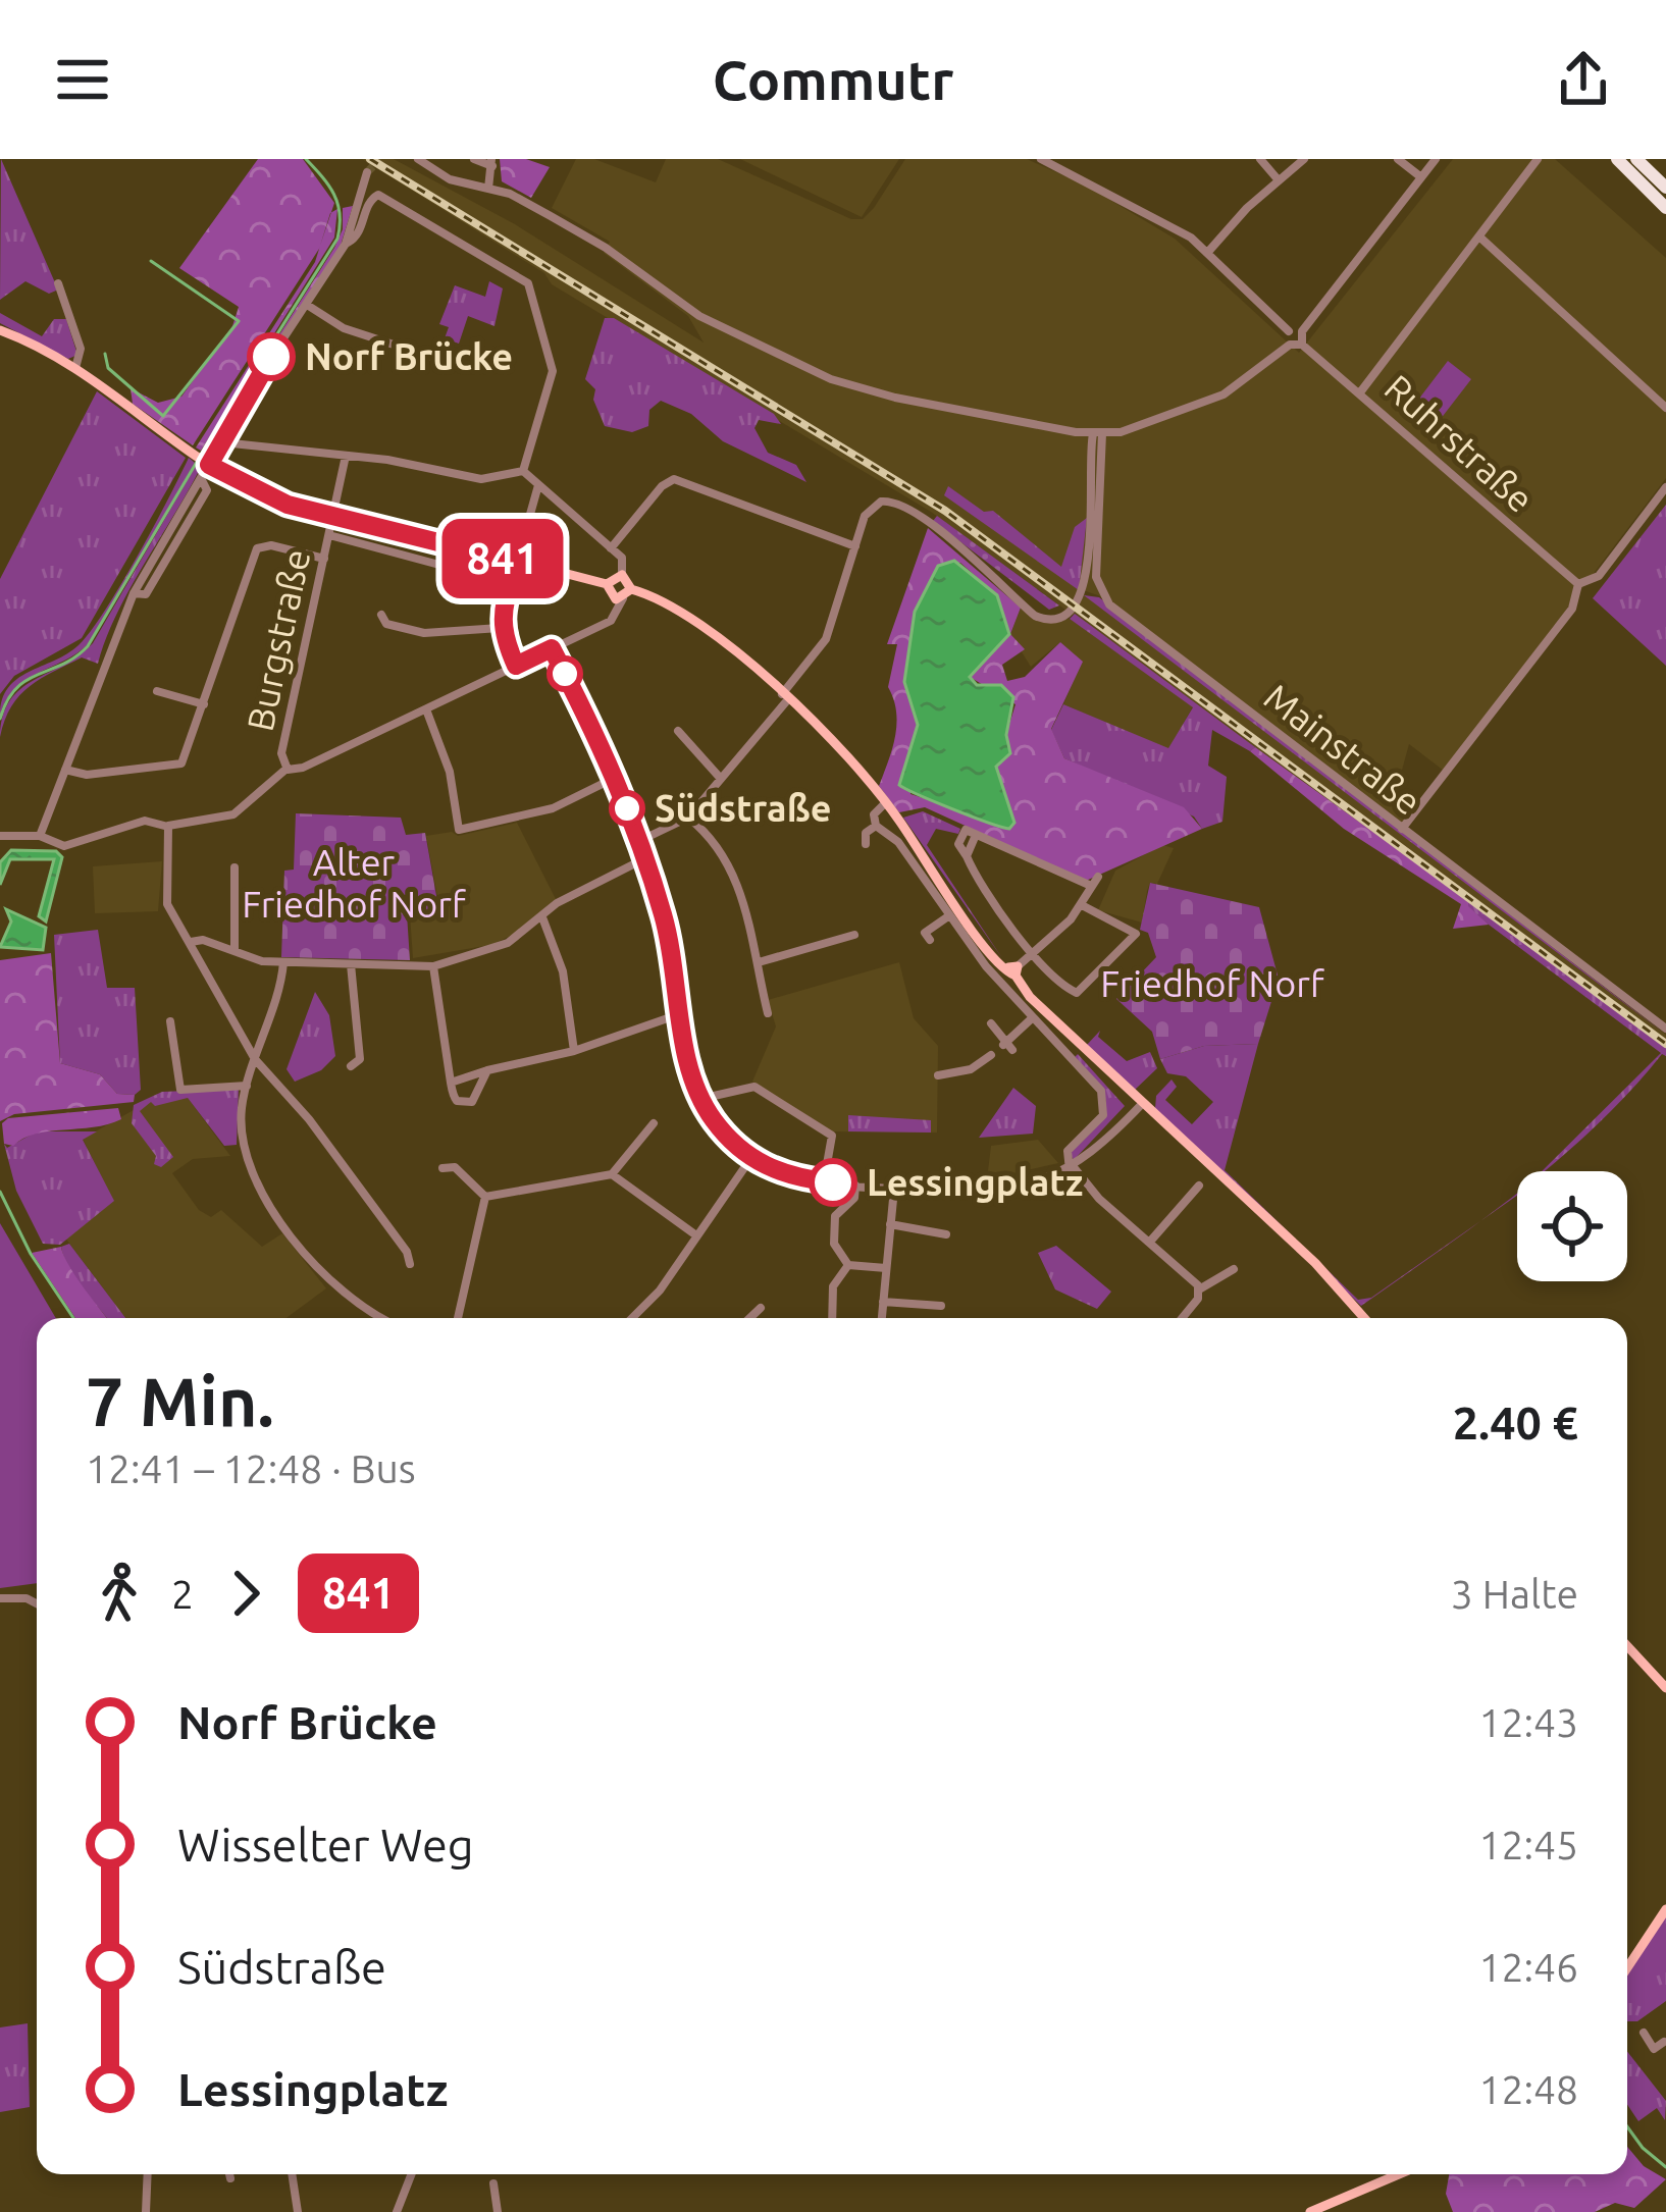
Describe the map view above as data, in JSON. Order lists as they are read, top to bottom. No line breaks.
{"streets":{"street":["Ruhrstraße","Burgstraße","Mainstraße"]},"parks":["Alter Friedhof Norf","Friedhof Norf"],"places":["Norf Brücke","Südstraße","Lessingplatz"],"lines":["bus line 841"],"page":{"header":"Commutr","on_map":"841","heading":["7 Min.","12:41 – 12:48 · Bus","2.40 €"],"legs":["2","841","3 Halte"],"list":[{"name":"Norf Brücke","value":"12:43"},{"name":"Wisselter Weg","value":"12:45"},{"name":"Südstraße","value":"12:46"},{"name":"Lessingplatz","value":"12:48"}]}}
